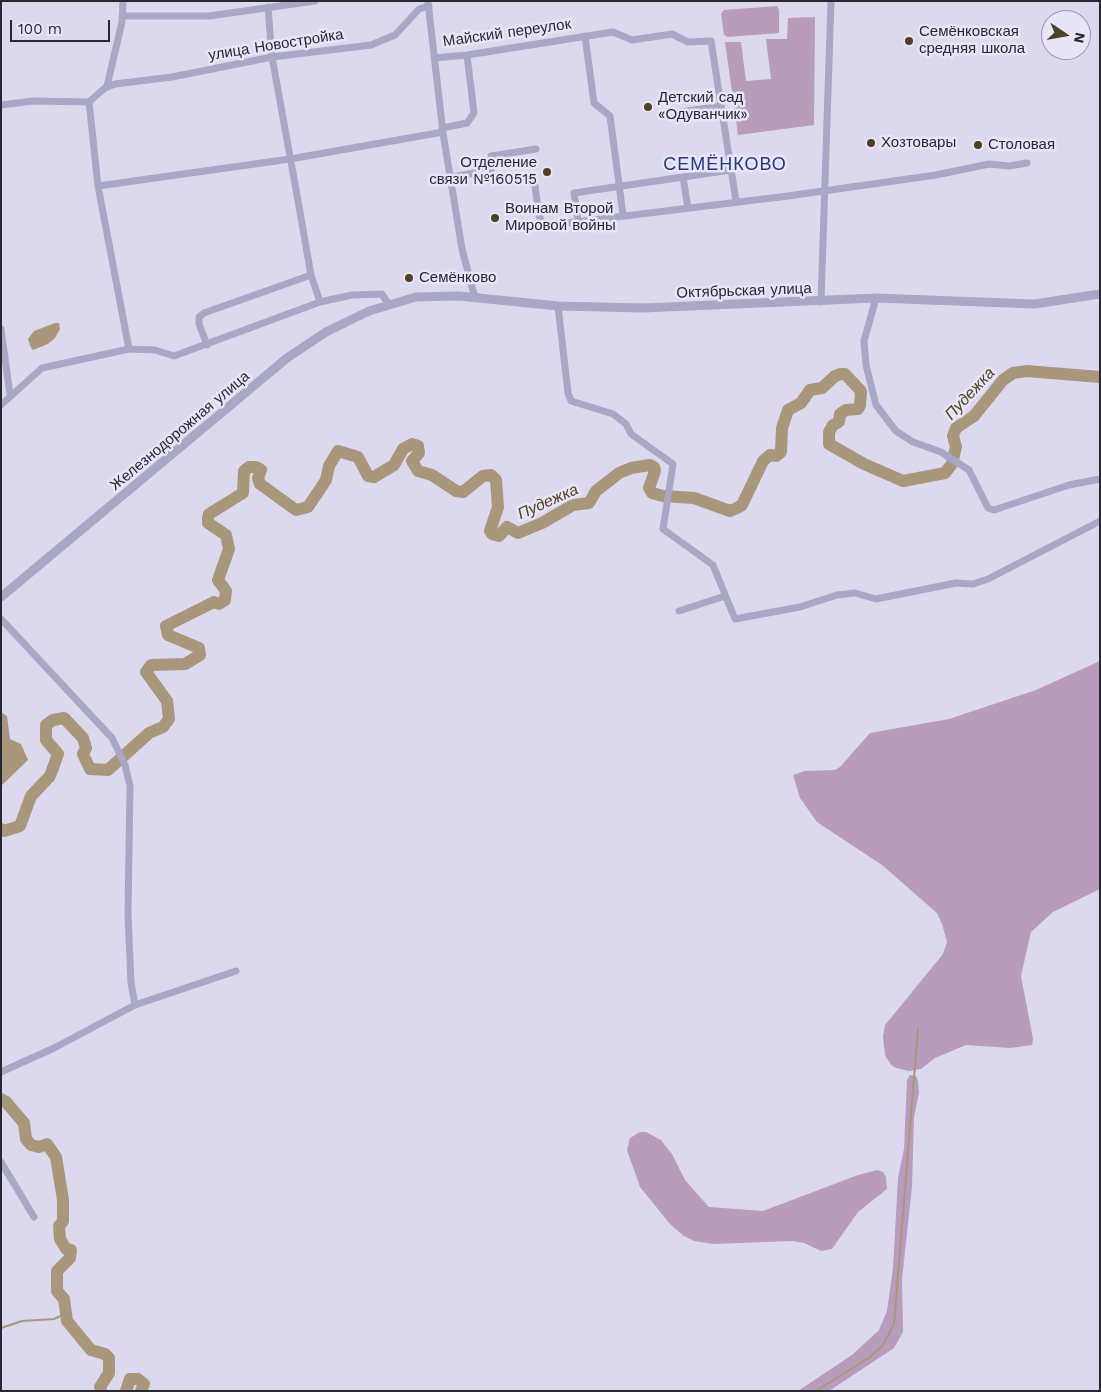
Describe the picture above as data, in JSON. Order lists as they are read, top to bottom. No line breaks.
{"streets":{"street":["Майский переулок","улица Новостройка","Октябрьская улица","Железнодорожная улица"]},"crossings":[["Октябрьская улица","Железнодорожная улица"]],"districts":["СЕМЁНКОВО"],"water":["Пудежка"],"places":["Семёнковская средняя школа","Детский сад «Одуванчик»","Хозтовары","Столовая","Отделение связи №160515","Воинам Второй Мировой войны","Семёнково"],"scale_bar":"100 m","north":"right"}
